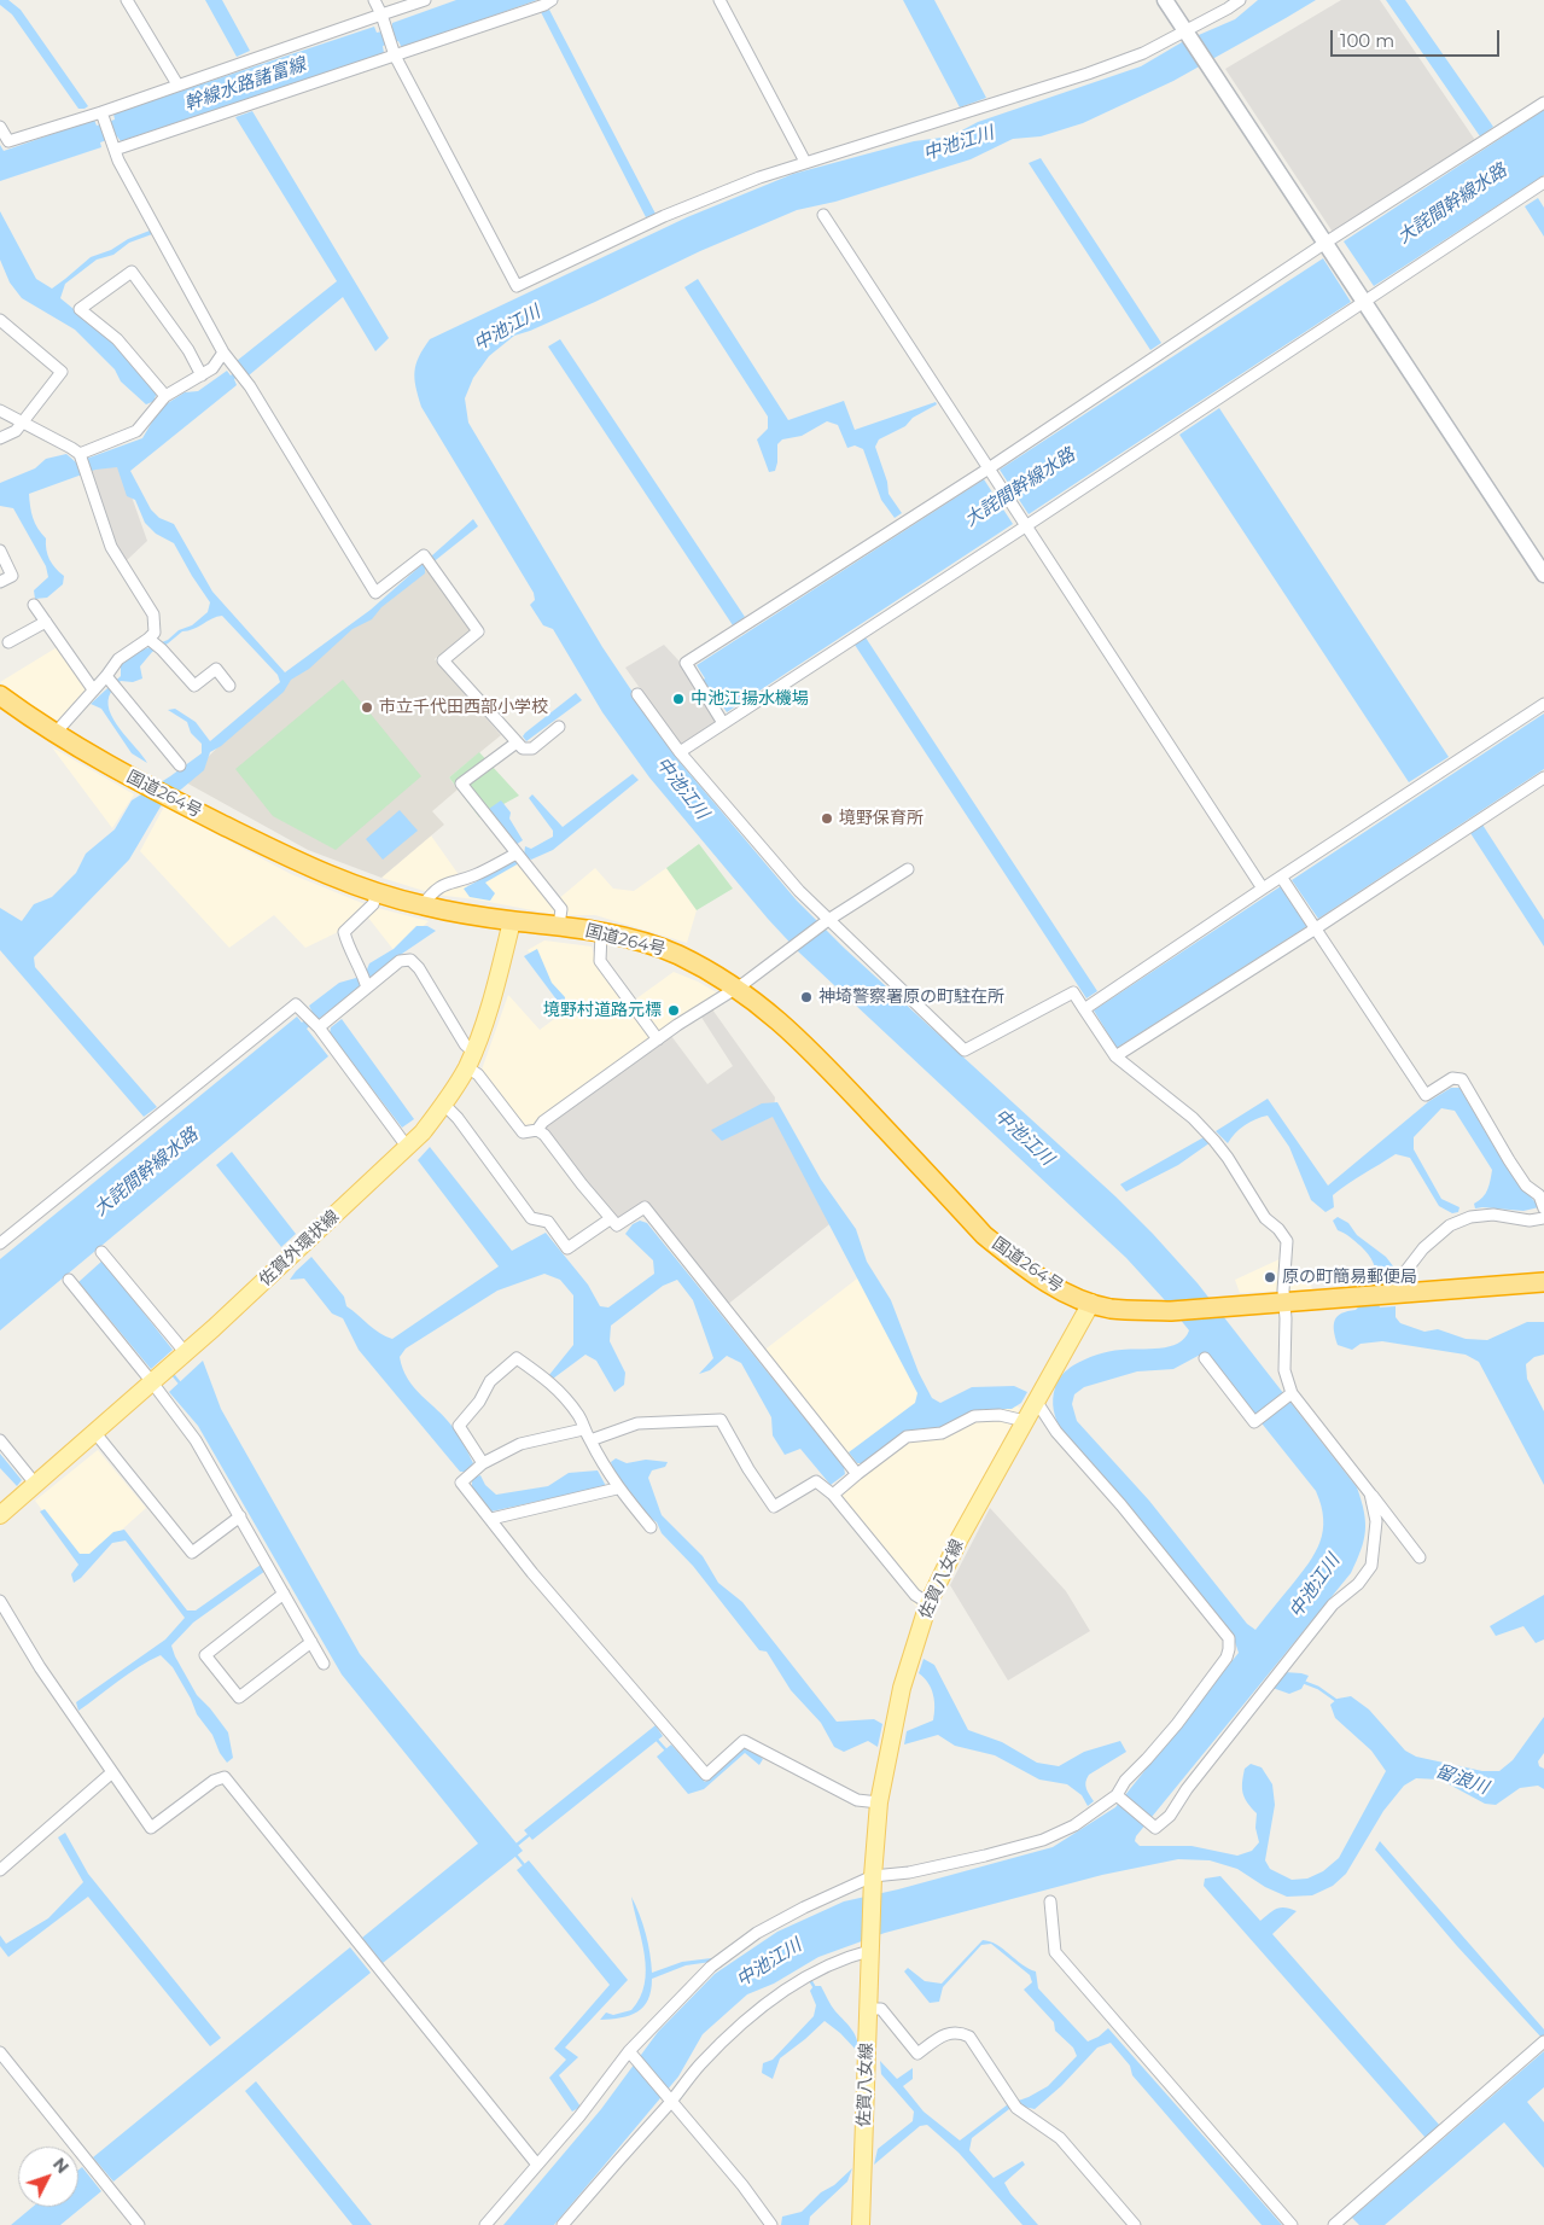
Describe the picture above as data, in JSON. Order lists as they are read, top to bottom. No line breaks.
{"streets":{"highway":["国道264号"],"main road":["佐賀外環状線","佐賀八女線"]},"crossings":[["国道264号","佐賀外環状線"],["国道264号","佐賀八女線"]],"water":["幹線水路諸富線","中池江川","大詫間幹線水路","留浪川"],"places":["中池江揚水機場","市立千代田西部小学校","境野保育所","神埼警察署原の町駐在所","境野村道路元標","原の町簡易郵便局"],"scale_bar":"100 m","north":"top right"}
